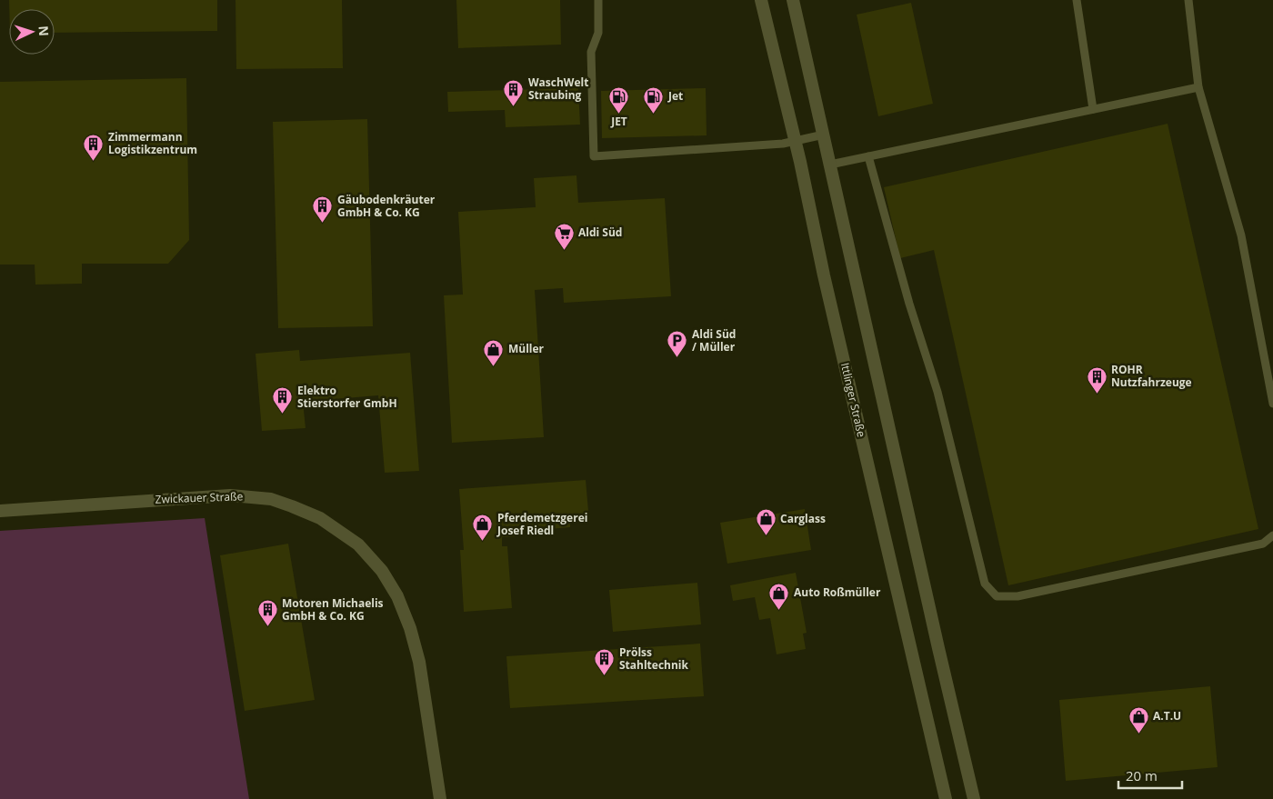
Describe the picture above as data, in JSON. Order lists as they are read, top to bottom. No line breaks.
{"streets":{"street":["Ittlinger Straße","Zwickauer Straße"]},"places":{"building":["WaschWelt Straubing","Zimmermann Logistikzentrum","Gäubodenkräuter GmbH & Co. KG","ROHR Nutzfahrzeuge","Elektro Stierstorfer GmbH","Motoren Michaelis GmbH & Co. KG","Prölss Stahltechnik"],"fuel station":["Jet","JET"],"supermarket":["Aldi Süd"],"parking":["Aldi Süd / Müller"],"shop":["Müller","Carglass","Pferdemetzgerei Josef Riedl","Auto Roßmüller","A.T.U"]},"scale_bar":"20 m","north":"right"}
